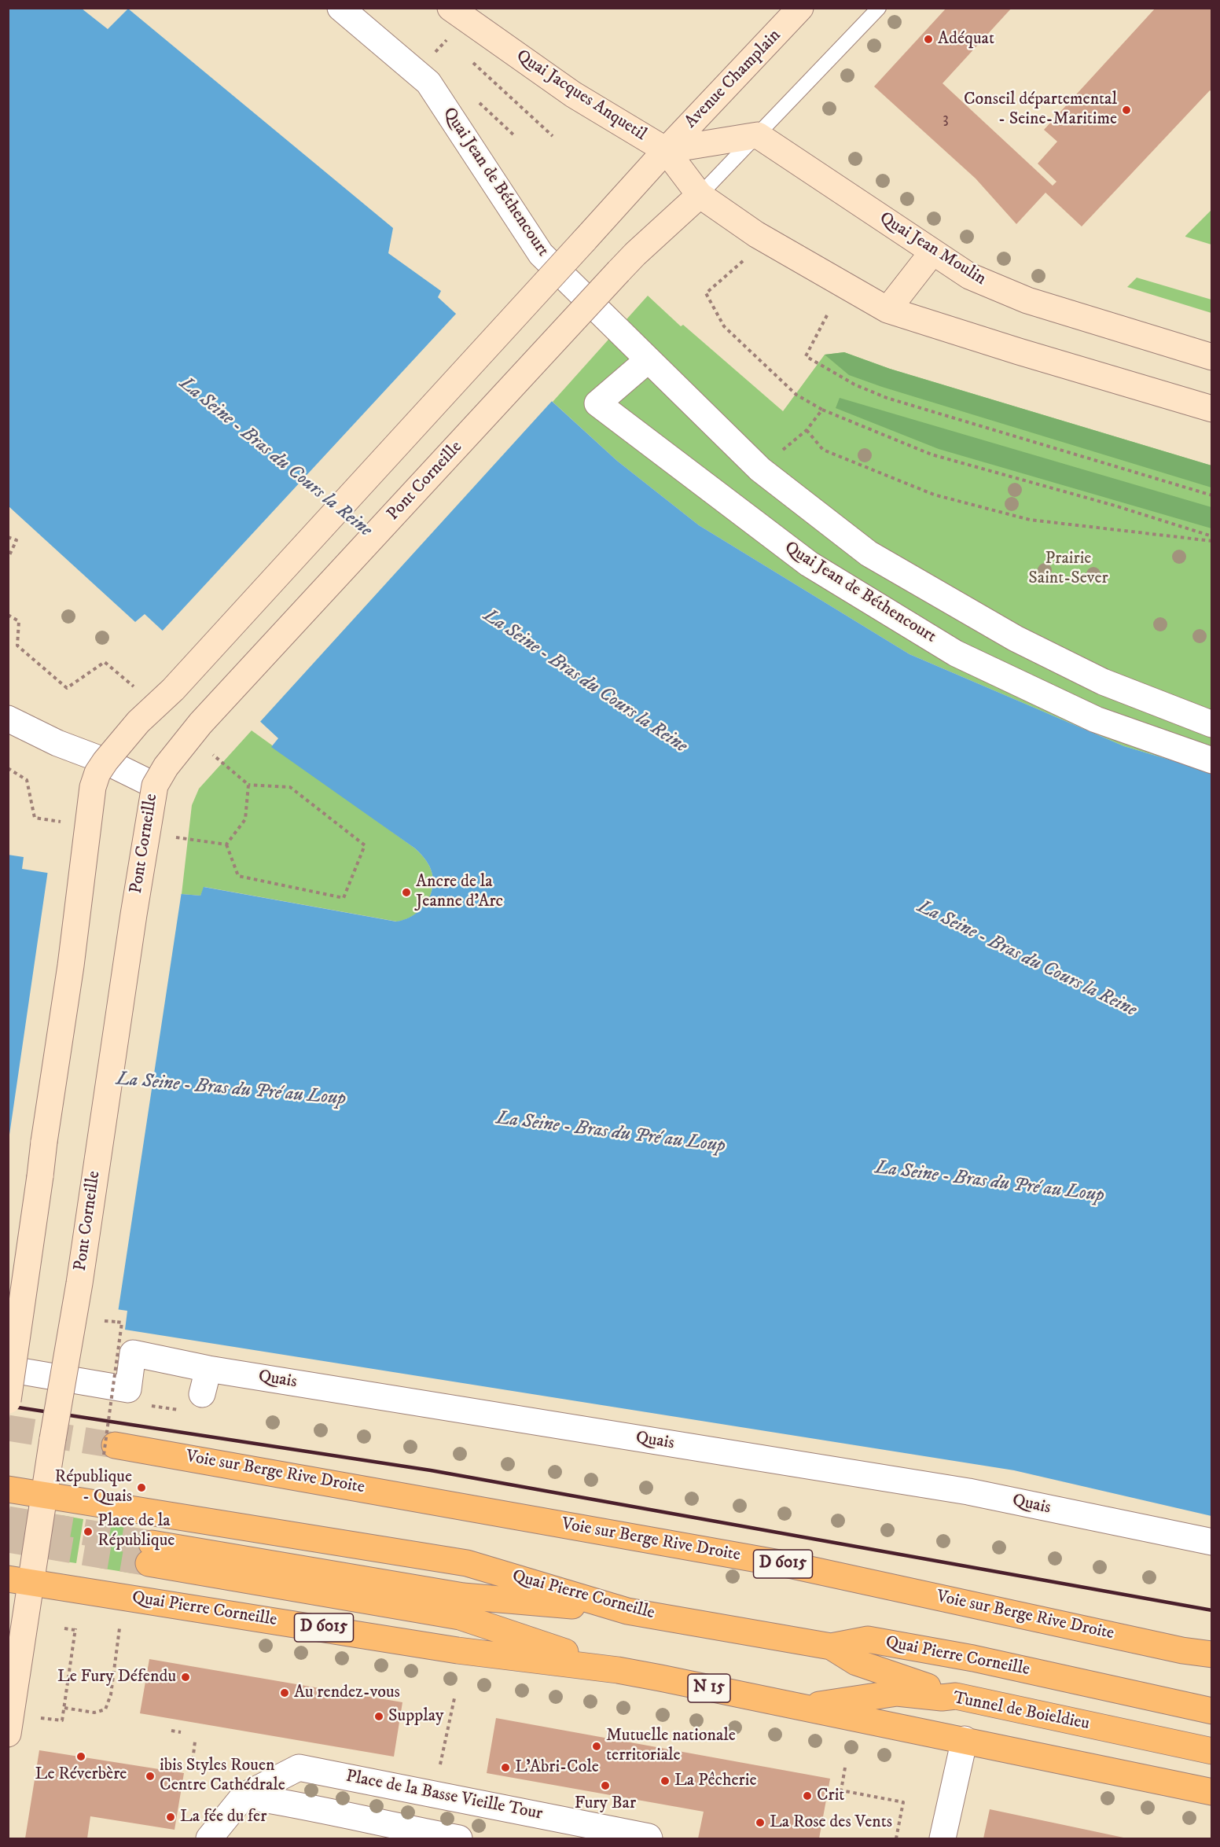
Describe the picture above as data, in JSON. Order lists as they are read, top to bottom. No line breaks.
{"streets":{"main road":["Avenue Champlain","Quai Jacques Anquetil","Quai Jean Moulin","Pont Corneille","Voie sur Berge Rive Droite","D 6015","Quai Pierre Corneille","N 15","Tunnel de Boieldieu"],"street":["Quai Jean de Béthencourt","Quais","Place de la Basse Vieille Tour"]},"crossings":[["Avenue Champlain","Quai Jacques Anquetil"],["Quai Jacques Anquetil","Pont Corneille"],["Pont Corneille","Quai Pierre Corneille"],["D 6015","Quai Pierre Corneille"],["D 6015","Tunnel de Boieldieu"],["Quai Pierre Corneille","Tunnel de Boieldieu"]],"water":["La Seine - Bras du Cours la Reine","La Seine - Bras du Pré au Loup"],"parks":["Prairie Saint-Sever"],"places":["Adéquat","Conseil départemental - Seine-Maritime","Ancre de la Jeanne d'Arc","République - Quais","Place de la République","Le Fury Défendu","Au rendez-vous","Supplay","Mutuelle nationale territoriale","Le Réverbère","L'Abri-Cole","ibis Styles Rouen Centre Cathédrale","La Pêcherie","Fury Bar","Crit","La fée du fer","La Rose des Vents"],"house_numbers":["3"]}
